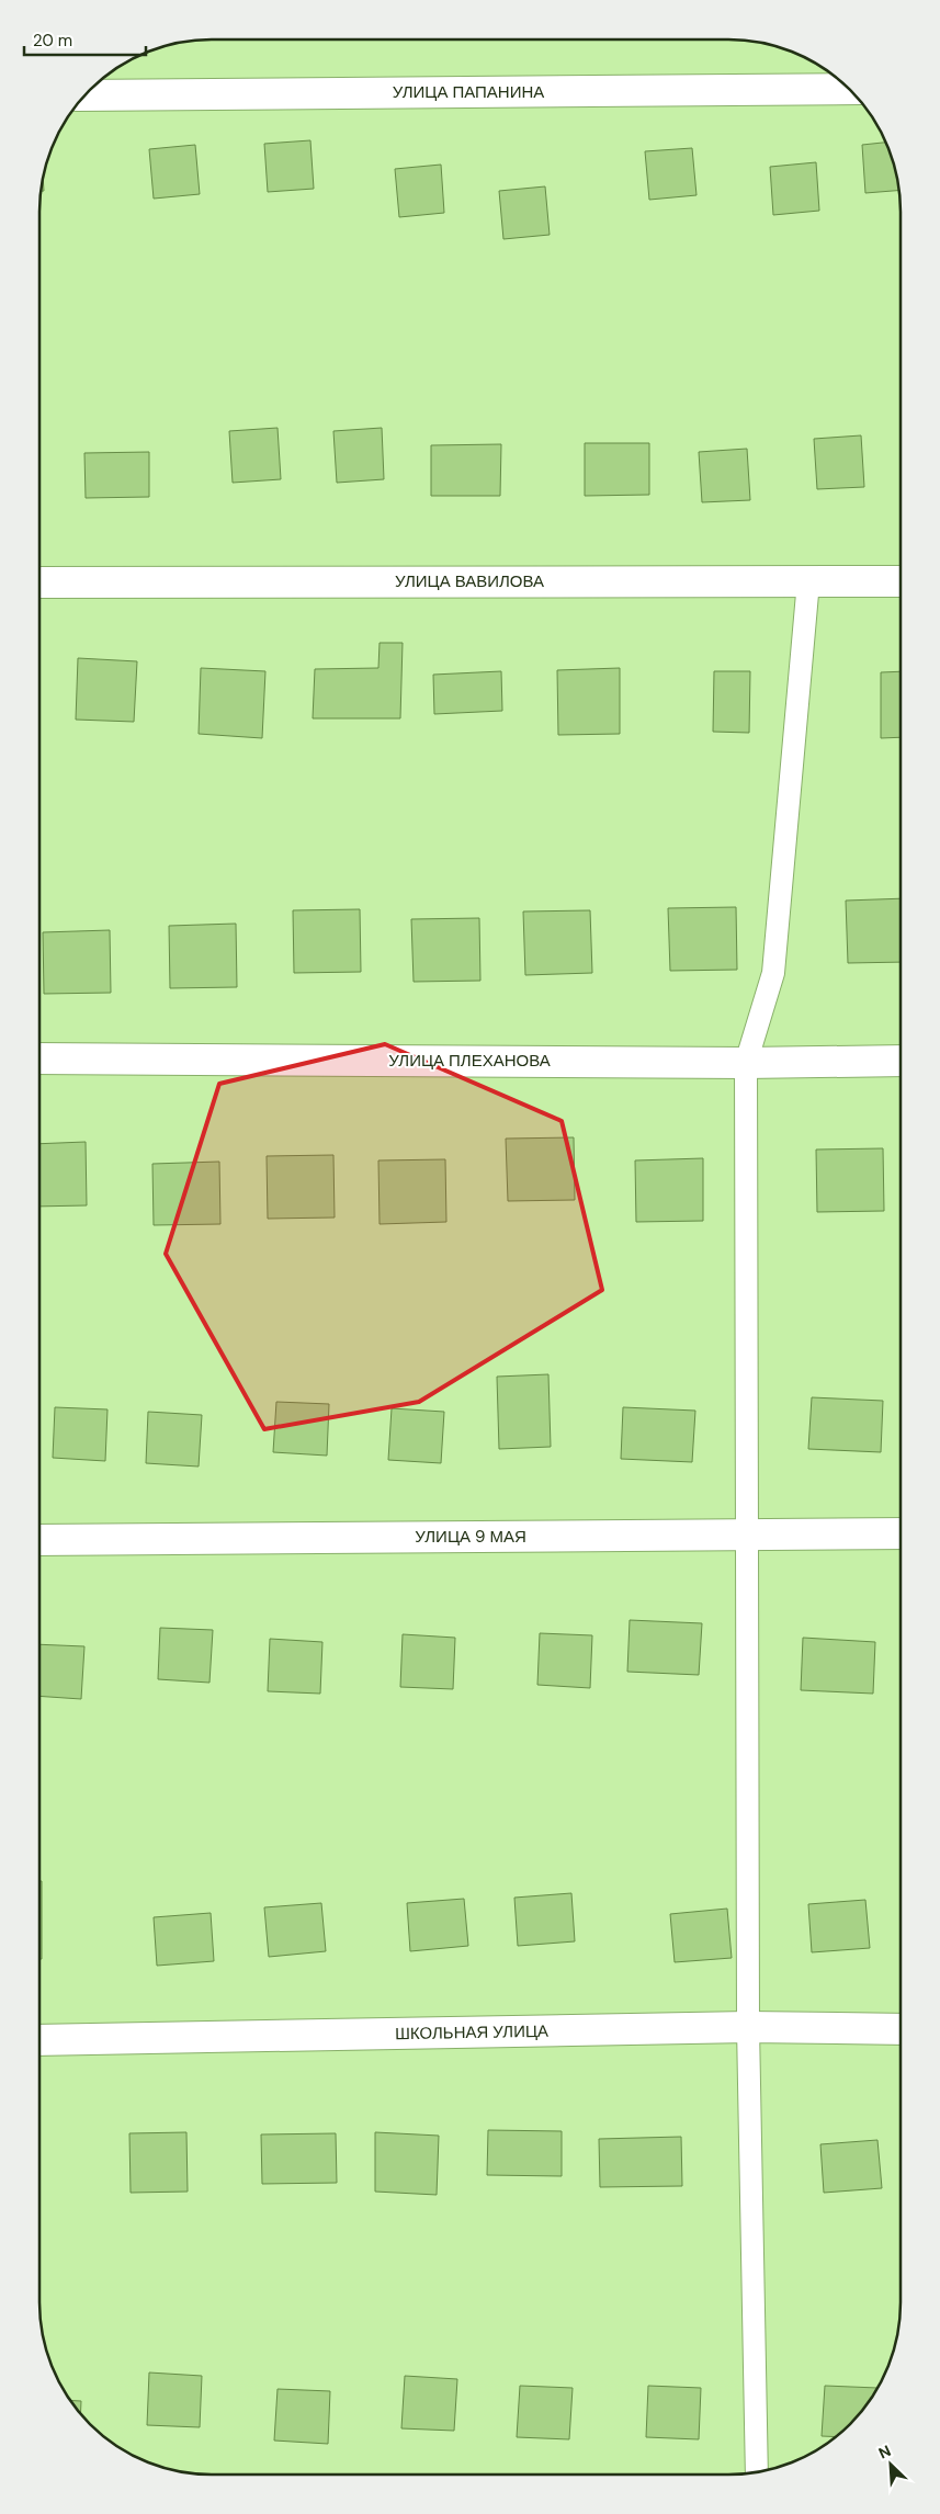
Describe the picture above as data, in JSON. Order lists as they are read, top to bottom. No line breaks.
{"streets":{"street":["УЛИЦА ПАПАНИНА","УЛИЦА ВАВИЛОВА","УЛИЦА ПЛЕХАНОВА","УЛИЦА 9 МАЯ","ШКОЛЬНАЯ УЛИЦА"]},"scale_bar":"20 m","north":"top left"}
